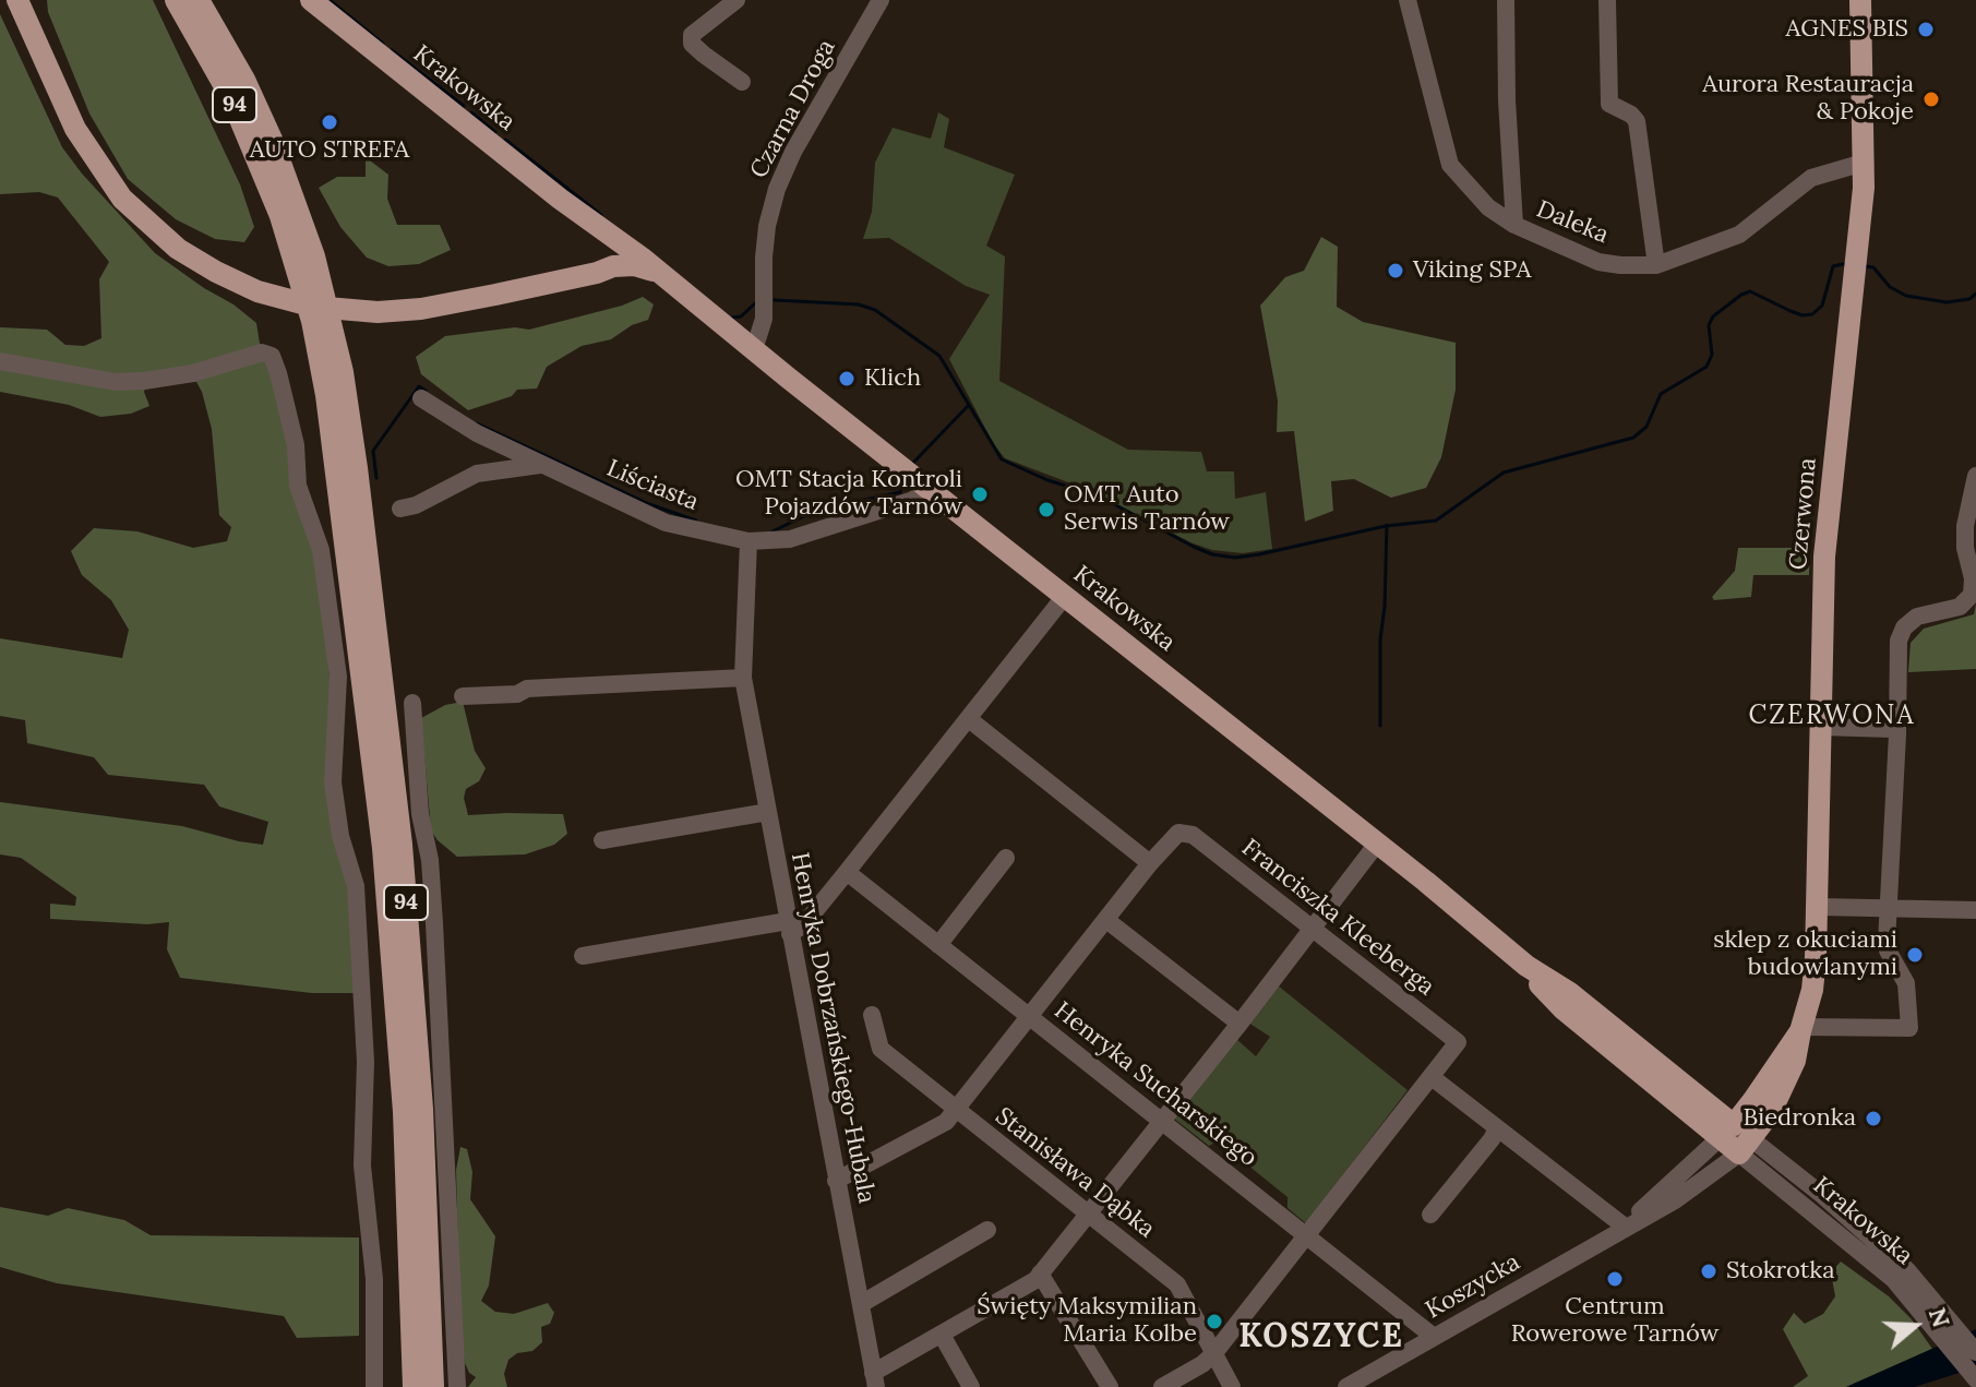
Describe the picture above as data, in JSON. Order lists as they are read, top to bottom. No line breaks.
{"streets":{"main road":["Krakowska","94","Czerwona"],"street":["Czarna Droga","Daleka","Liściasta","Franciszka Kleeberga","Henryka Dobrzańskiego-Hubala","Henryka Sucharskiego","Stanisława Dąbka","Koszycka"]},"crossings":[["Krakowska","Czarna Droga"],["Krakowska","Liściasta"],["Krakowska","Czerwona"],["Krakowska","Koszycka"],["Daleka","Czerwona"],["Liściasta","Henryka Dobrzańskiego-Hubala"],["Czerwona","Koszycka"],["Franciszka Kleeberga","Henryka Dobrzańskiego-Hubala"],["Franciszka Kleeberga","Henryka Sucharskiego"],["Franciszka Kleeberga","Stanisława Dąbka"],["Henryka Sucharskiego","Koszycka"]],"districts":["CZERWONA","KOSZYCE"],"places":["AGNES BIS","Aurora Restauracja & Pokoje","AUTO STREFA","Viking SPA","Klich","OMT Stacja Kontroli Pojazdów Tarnów","OMT Auto Serwis Tarnów","sklep z okuciami budowlanymi","Biedronka","Stokrotka","Centrum Rowerowe Tarnów","Święty Maksymilian Maria Kolbe"],"north":"right"}
